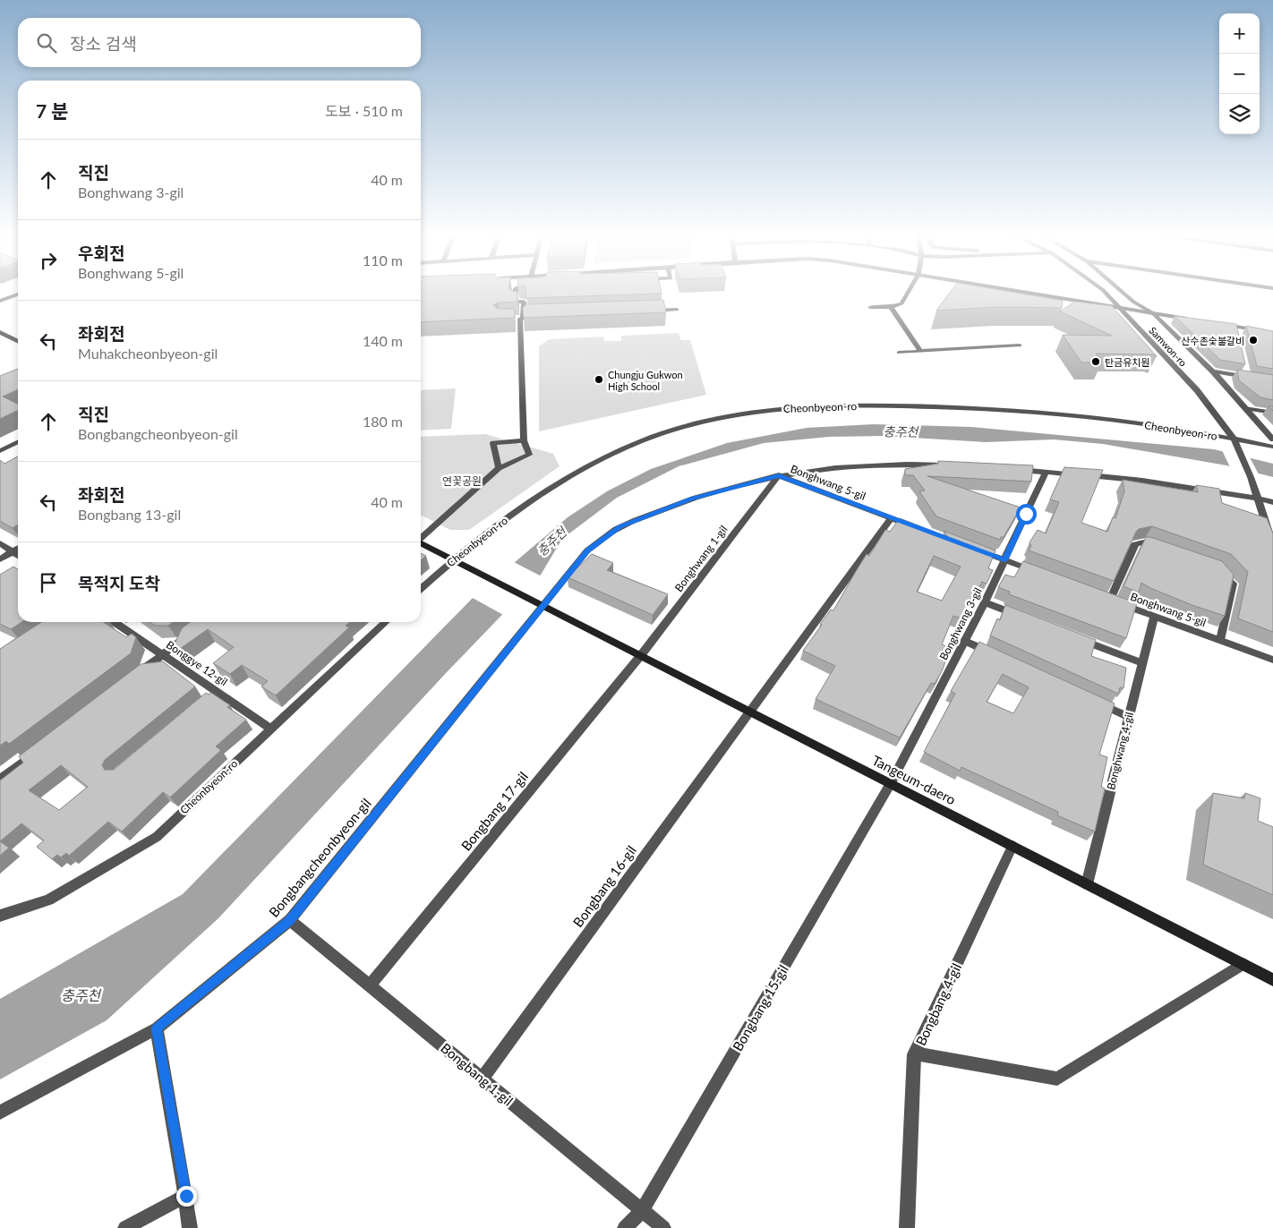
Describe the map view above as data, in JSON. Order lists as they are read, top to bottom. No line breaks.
{"streets":{"main road":["Tangeum-daero"],"street":["Samwon-ro","Cheonbyeon-ro","Bonghwang 5-gil","Bonghwang 1-gil","Bonghwang 3-gil","Bonggye 12-gil","Bonghwang 4-gil","Bongbang 17-gil","Bongbangcheonbyeon-gil","Bongbang 16-gil","Bongbang 4-gil","Bongbang 15-gil","Bongbang 1-gil"]},"crossings":[["Samwon-ro","Cheonbyeon-ro"],["Cheonbyeon-ro","Bonggye 12-gil"],["Cheonbyeon-ro","Tangeum-daero"],["Bonghwang 5-gil","Bonghwang 1-gil"],["Bonghwang 5-gil","Bonghwang 4-gil"],["Bonghwang 5-gil","Bongbangcheonbyeon-gil"],["Bonghwang 5-gil","Bongbang 16-gil"],["Bonghwang 1-gil","Tangeum-daero"],["Bonghwang 1-gil","Bongbang 17-gil"],["Bonghwang 1-gil","Bongbangcheonbyeon-gil"],["Bonghwang 3-gil","Tangeum-daero"],["Bonghwang 3-gil","Bongbang 15-gil"],["Bonghwang 4-gil","Tangeum-daero"],["Tangeum-daero","Bongbang 17-gil"],["Tangeum-daero","Bongbangcheonbyeon-gil"],["Tangeum-daero","Bongbang 16-gil"],["Tangeum-daero","Bongbang 4-gil"],["Tangeum-daero","Bongbang 15-gil"],["Bongbang 17-gil","Bongbang 1-gil"],["Bongbangcheonbyeon-gil","Bongbang 1-gil"],["Bongbang 16-gil","Bongbang 1-gil"],["Bongbang 15-gil","Bongbang 1-gil"]],"water":["충주천"],"parks":["연꽃공원"],"places":["산수촌숯불갈비","탄금유치원","Chungju Gukwon High School"],"page":{"map_buttons":["+","−"],"search":"장소 검색","heading":["7 분","도보 · 510 m"],"list":[["직진","Bonghwang 3-gil","40 m"],["우회전","Bonghwang 5-gil","110 m"],["좌회전","Muhakcheonbyeon-gil","140 m"],["직진","Bongbangcheonbyeon-gil","180 m"],["좌회전","Bongbang 13-gil","40 m"],"목적지 도착"]}}
